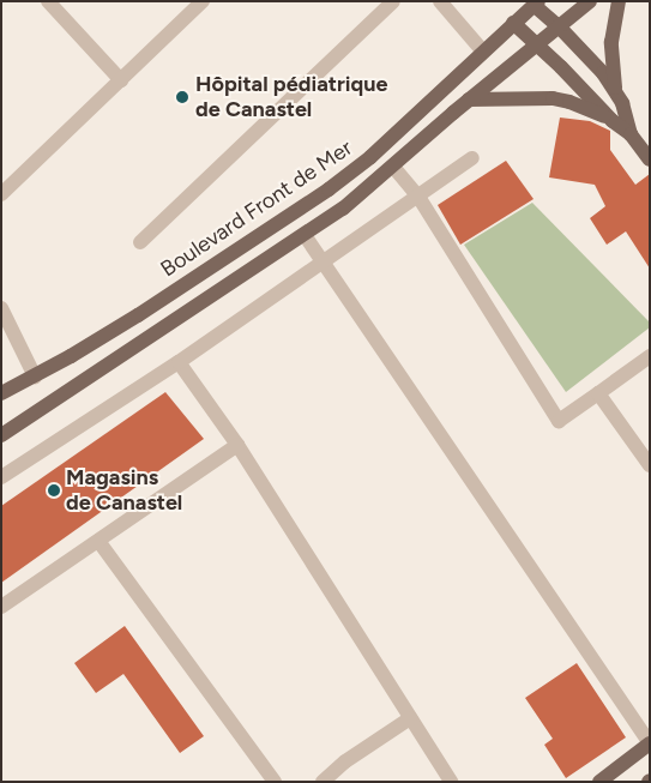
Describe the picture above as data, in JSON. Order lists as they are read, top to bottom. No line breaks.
{"streets":{"main road":["Boulevard Front de Mer"]},"places":["Hôpital pédiatrique de Canastel","Magasins de Canastel"]}
